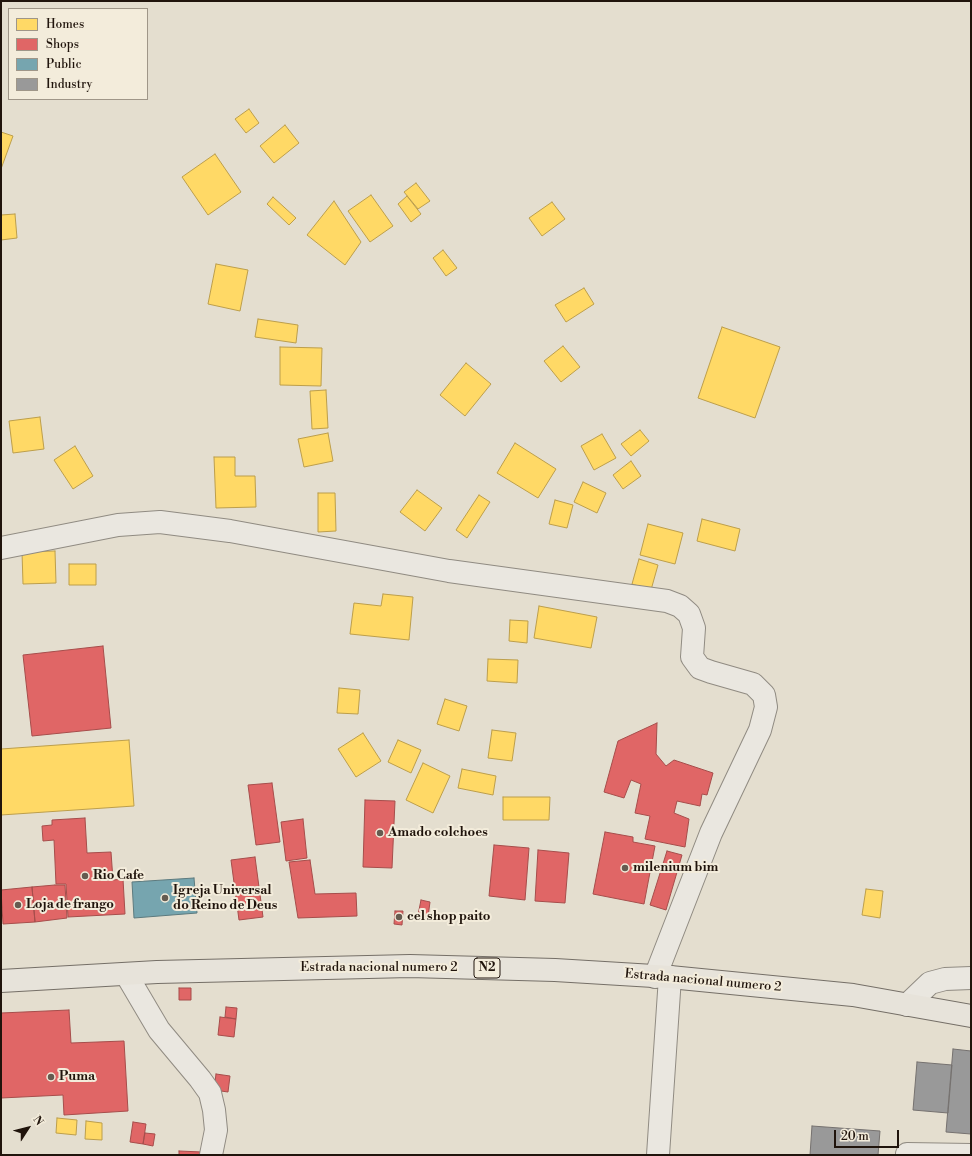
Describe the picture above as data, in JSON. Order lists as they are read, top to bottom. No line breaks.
{"streets":{"main road":["Estrada nacional numero 2","N2"]},"places":["Amado colchoes","milenium bim","Rio Cafe","Igreja Universal do Reino de Deus","Loja de frango","cel shop paito","Puma"],"legend":["Homes","Shops","Public","Industry"],"scale_bar":"20 m","north":"top right"}
